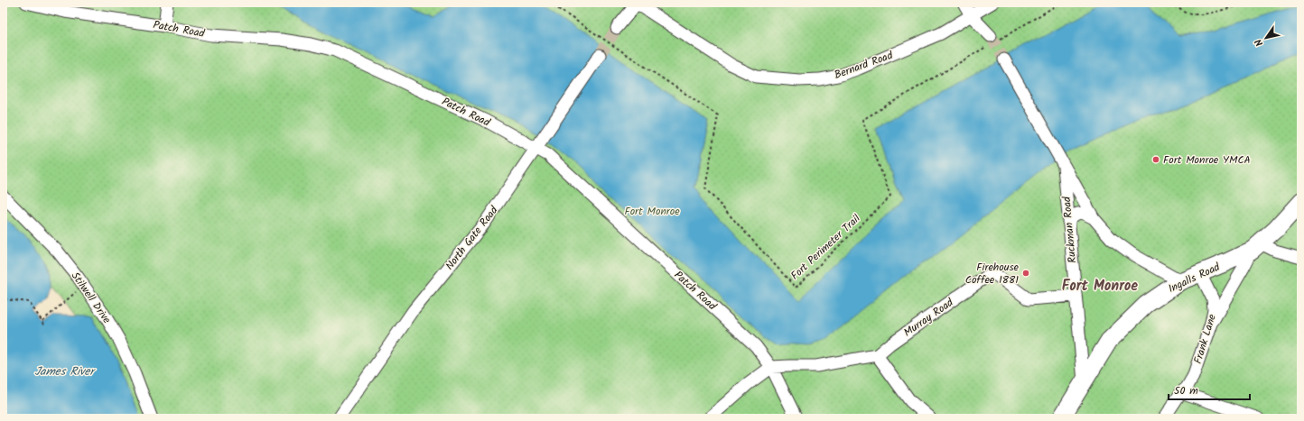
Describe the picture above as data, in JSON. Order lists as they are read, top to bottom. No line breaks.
{"streets":{"street":["Patch Road","Bernard Road","Ruckman Road","North Gate Road","Ingalls Road","Stilwell Drive","Murray Road","Frank Lane"],"path":["Fort Perimeter Trail"]},"crossings":[["Patch Road","North Gate Road"],["Ruckman Road","Ingalls Road"],["Ruckman Road","Murray Road"],["Ingalls Road","Frank Lane"]],"districts":["Fort Monroe"],"water":["James River"],"parks":["Fort Monroe"],"places":["Fort Monroe YMCA","Firehouse Coffee 1881"],"scale_bar":"50 m","north":"bottom left"}
